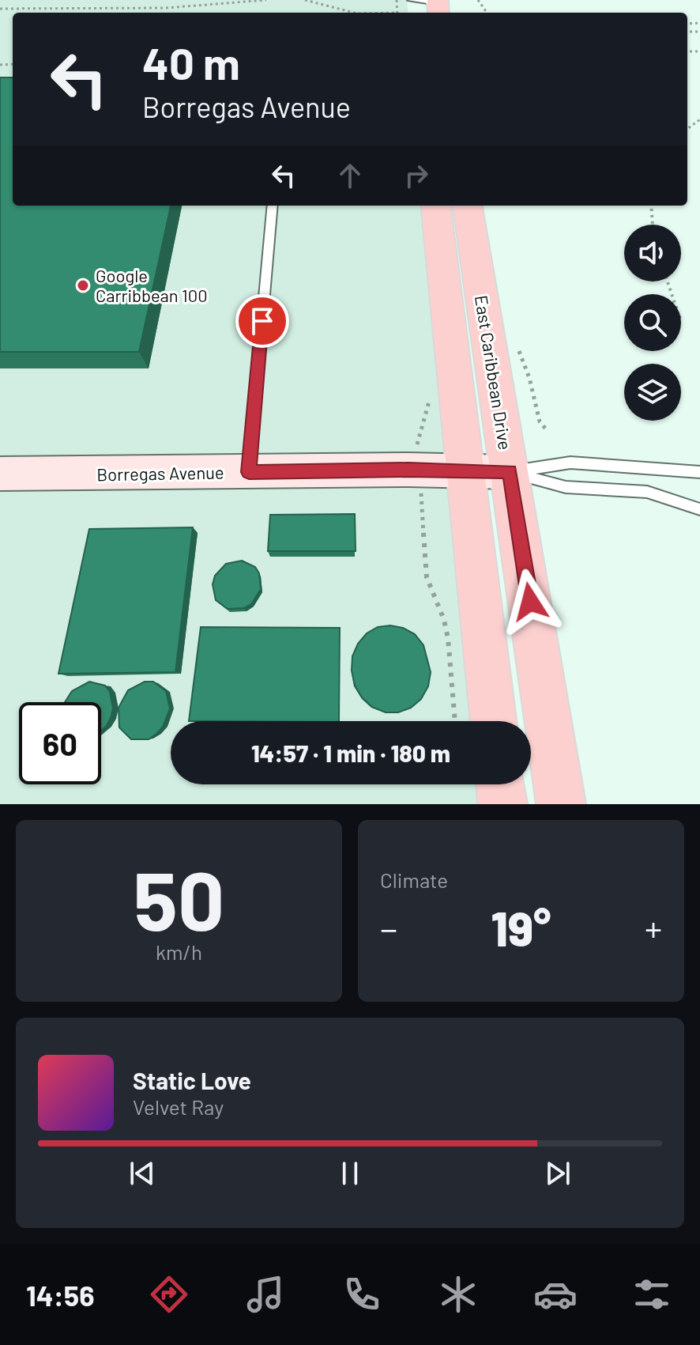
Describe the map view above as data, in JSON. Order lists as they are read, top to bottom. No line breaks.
{"streets":{"main road":["East Caribbean Drive"],"street":["Borregas Avenue"]},"crossings":[["East Caribbean Drive","Borregas Avenue"]],"places":["Google Carribbean 100"],"page":{"turn":["40 m","Borregas Avenue"],"limit":"60","trip":"14:57 · 1 min · 180 m","tile":[["50","km/h"],"Climate"],"heat":["−","19°","+"],"song":["Static Love","Velvet Ray"],"tabs":"14:56"}}
